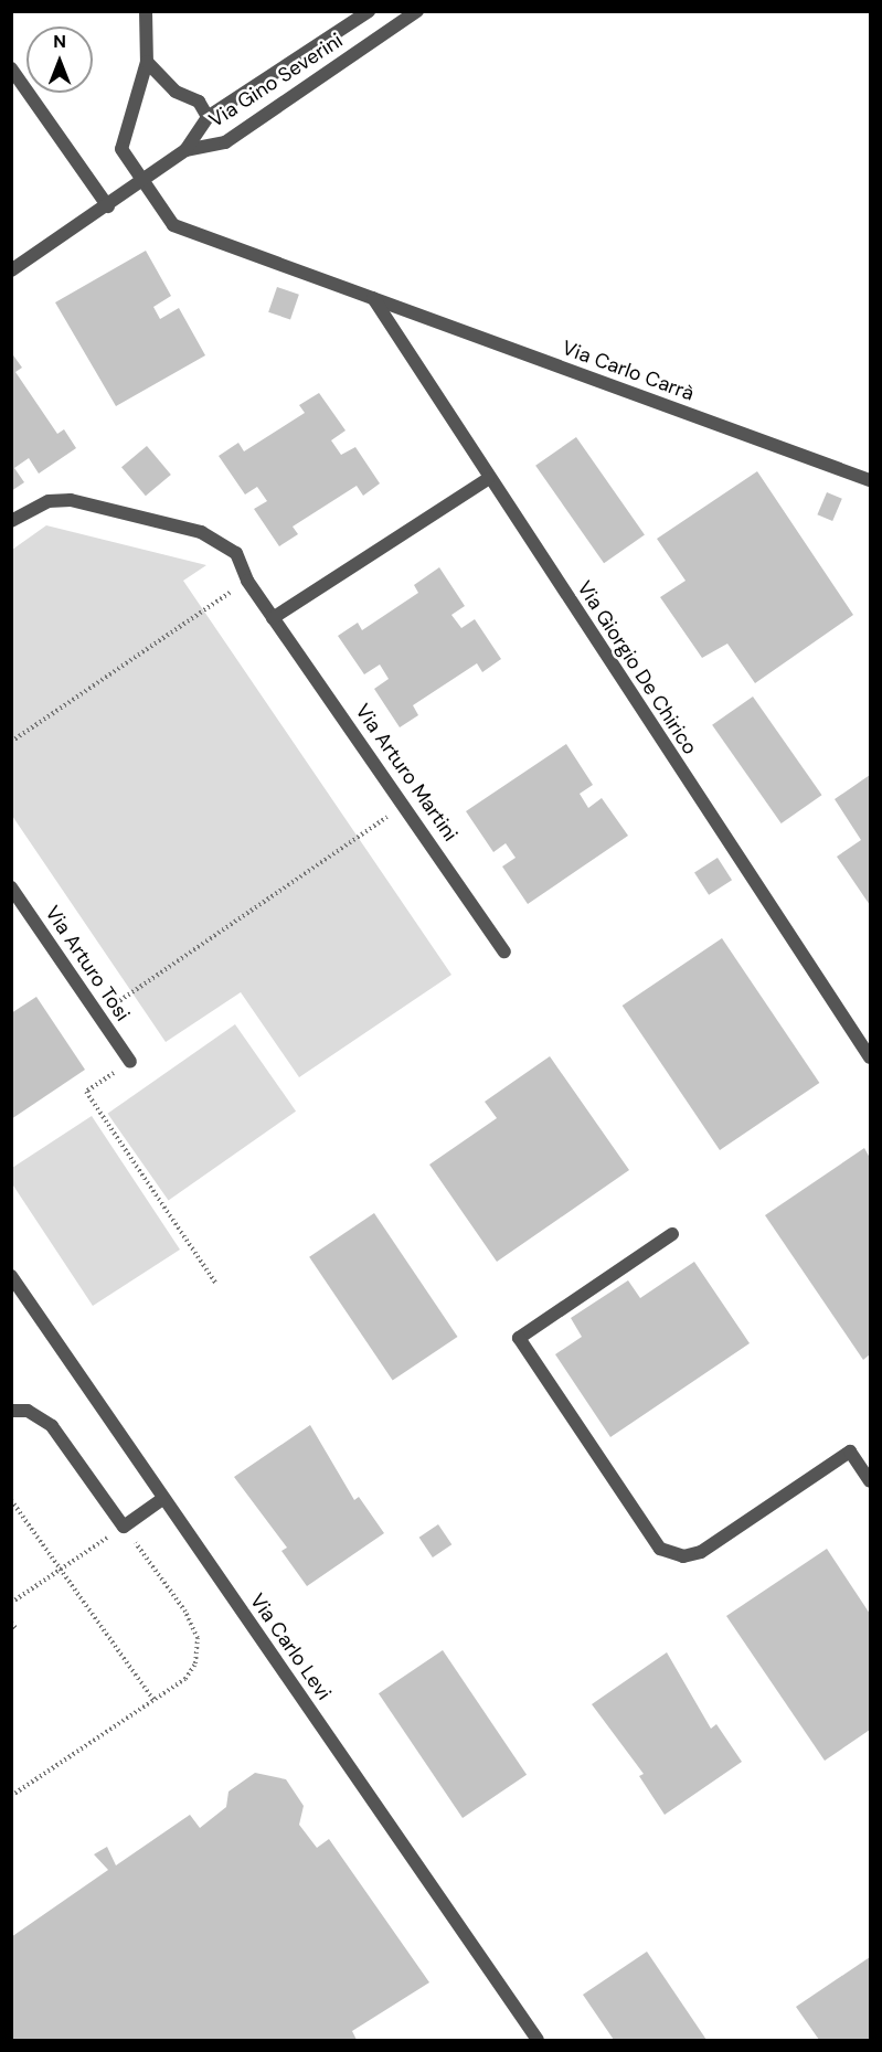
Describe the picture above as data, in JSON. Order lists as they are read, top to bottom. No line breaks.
{"streets":{"street":["Via Gino Severini","Via Carlo Carrà","Via Giorgio De Chirico","Via Arturo Martini","Via Arturo Tosi","Via Carlo Levi"]},"crossings":[["Via Gino Severini","Via Carlo Carrà"],["Via Carlo Carrà","Via Giorgio De Chirico"]],"north":"top"}
